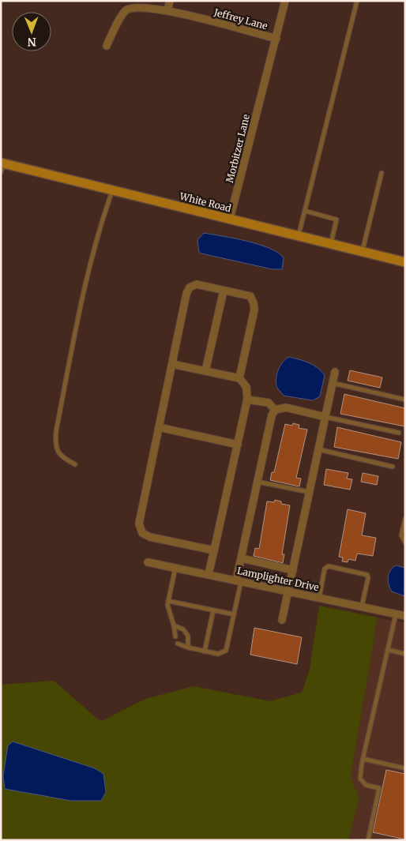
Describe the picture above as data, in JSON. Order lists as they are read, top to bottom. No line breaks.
{"streets":{"street":["Jeffrey Lane","Morbitzer Lane","White Road","Lamplighter Drive"]},"crossings":[["Jeffrey Lane","Morbitzer Lane"],["Morbitzer Lane","White Road"]],"north":"bottom"}
